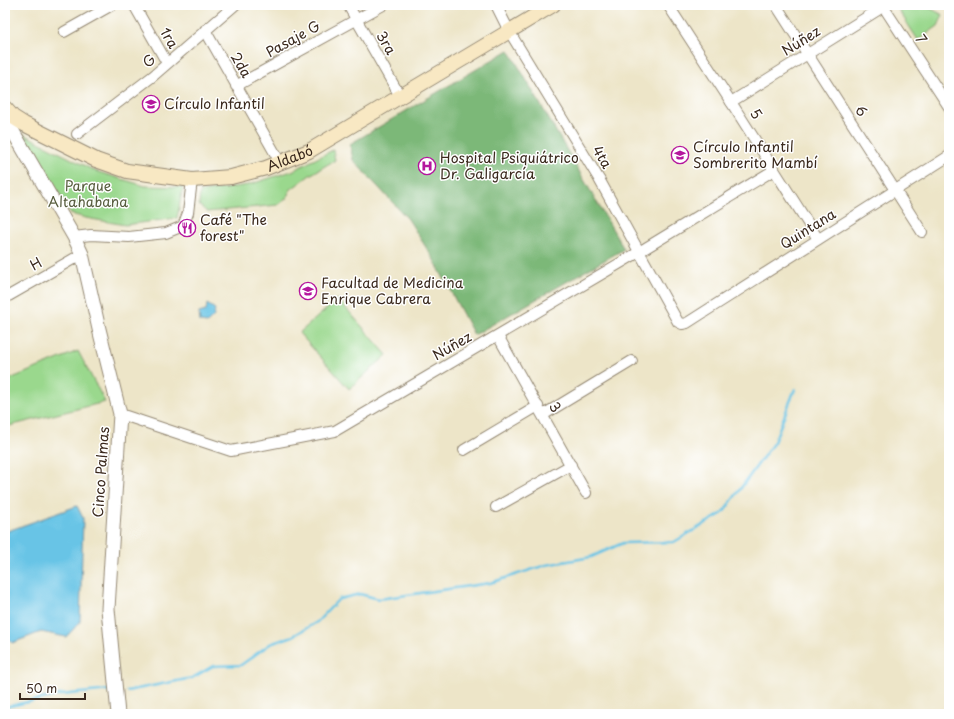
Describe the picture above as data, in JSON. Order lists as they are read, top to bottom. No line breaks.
{"streets":{"main road":["Aldabó"],"street":["1ra","Pasaje G","7","Núñez","3ra","G","2da","6","5","4ta","Quintana","H","3","Cinco Palmas"]},"crossings":[["1ra","G"],["Pasaje G","3ra"],["Pasaje G","2da"],["7","Núñez"],["Núñez","6"],["Núñez","5"],["Núñez","4ta"],["Núñez","3"],["Núñez","Cinco Palmas"],["3ra","Aldabó"],["G","2da"],["6","Quintana"],["5","Quintana"],["Aldabó","4ta"],["Aldabó","Cinco Palmas"],["4ta","Quintana"],["H","Cinco Palmas"]],"parks":["Parque Altahabana"],"places":{"school or university":["Círculo Infantil","Círculo Infantil Sombrerito Mambí","Facultad de Medicina Enrique Cabrera"],"hospital":["Hospital Psiquiátrico Dr. Galigarcía"],"restaurant":["Café \"The forest\""]},"scale_bar":"50 m"}
